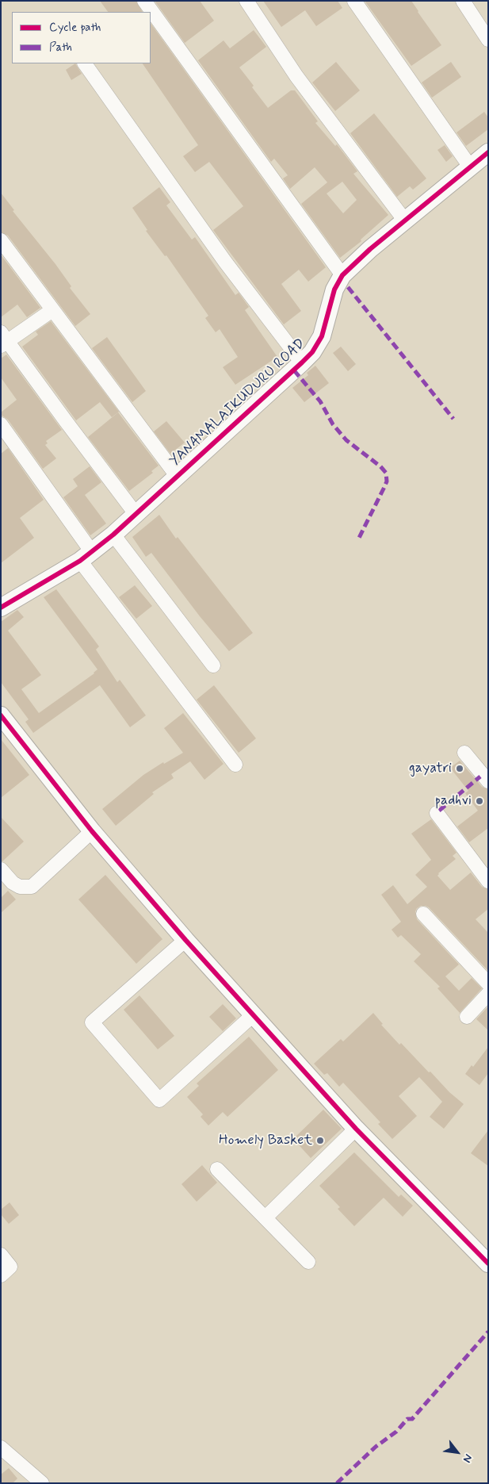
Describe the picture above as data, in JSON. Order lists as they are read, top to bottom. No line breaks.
{"streets":{"street":["YANAMALAIKUDURU ROAD"]},"places":["gayatri","padhvi","Homely Basket"],"legend":["Cycle path","Path"],"north":"bottom right"}
